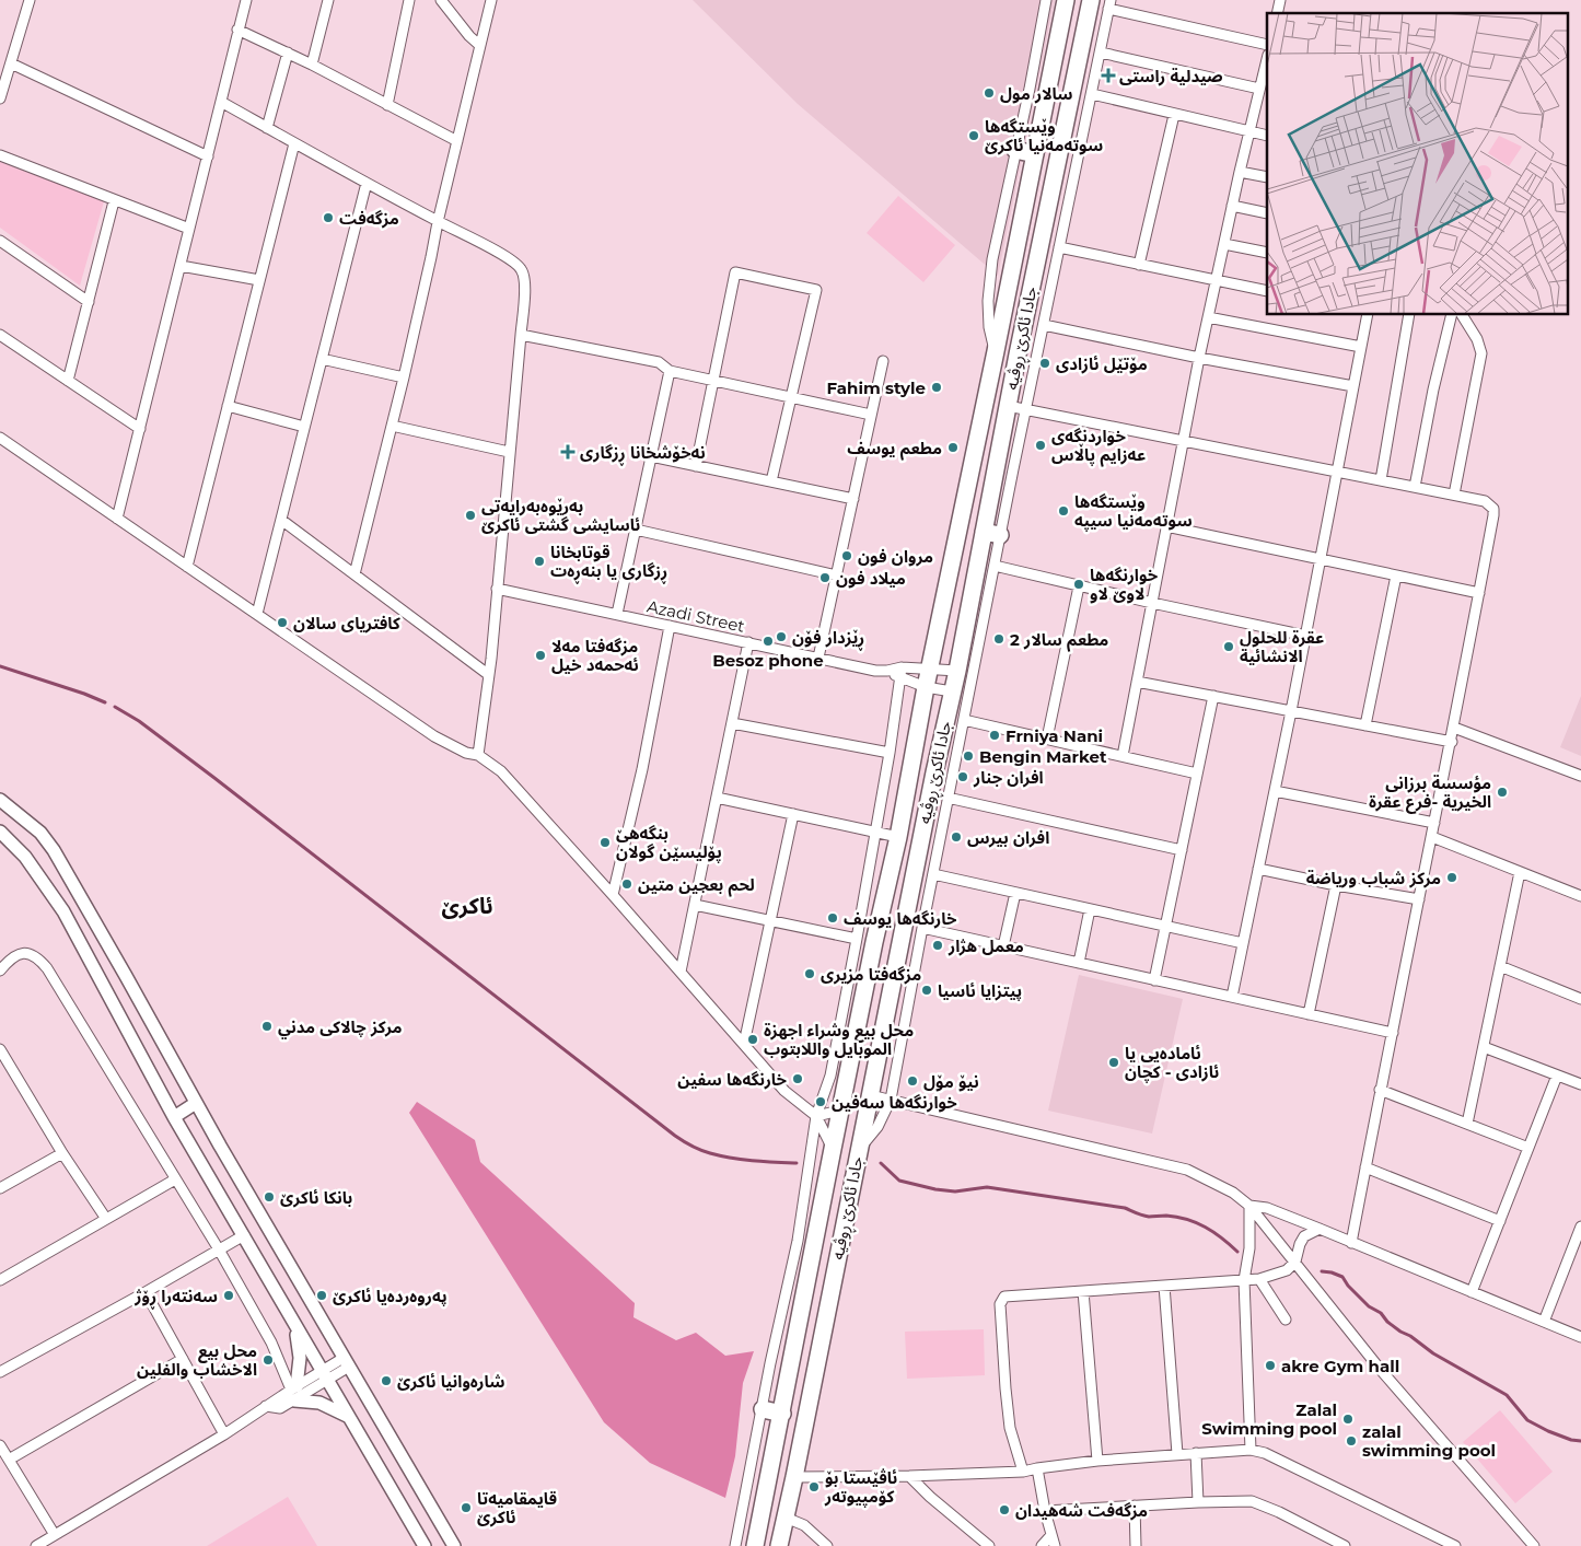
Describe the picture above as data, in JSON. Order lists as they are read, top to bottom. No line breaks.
{"streets":{"highway":["جادا ئاکرێ ڕوڤیە"],"street":["Azadi Street"]},"crossings":[["جادا ئاکرێ ڕوڤیە","Azadi Street"]],"districts":["ئاکرێ"],"places":{"health":["صيدلية راستى","نەخۆشخانا ڕزگاری"],"other":["سالار مول","وێستگەها سوتەمەنیا ئاکرێ","مزگەفت","مۆتێل ئازادی","Fahim style","خواردنگەی عەزایم پاڵاس","مطعم يوسف","وێستگەها سوتەمەنیا سیپە","بەرێوەبەرایەتی ئاسایشی گشتی ئاکرێ","مروان فون","قوتابخانا ڕزگاری یا بنەڕەت","ميلاد فون","خوارنگەھا لاوێ لاو","کافتریای سالان","ڕێزدار فۆن","مطعم سالار 2","Besoz phone","عقرة للحلول الانشائیة","مزگەفتا مەلا ئەحمەد خیل","Frniya Nani","Bengin Market","افران جنار","مؤسسة برزانى الخيرية -فرع عقرة","افران بيرس","بنگە‌ھێ پۆلیسێن گولان","مركز شباب ورياضة","لحم بعجين متين","خارنگەها یوسف","معمل هژار","مزگەفتا مزیری","پیتزایا ئاسیا","مركز چالاکى مدني","محل بيع وشراء اجهزة الموبايل واللابتوب","ئامادەیی یا ئازادی - کچان","خارنگەها سفين","نیۆ مۆل","خوارنگەھا سەفین","بانکا ئاکرێ","سەنتەرا ڕۆژ","پەروەردەیا ئاكرێ","محل بيع الاخشاب والفلين","akre Gym hall","شارەوانیا ئاکرێ","Zalal Swimming pool","zalal swimming pool","ئاڤێستا بۆ کۆمپیوتەر","قایمقامیەتا ئاکرێ","مزگەفت شه‌هيدان"]}}
